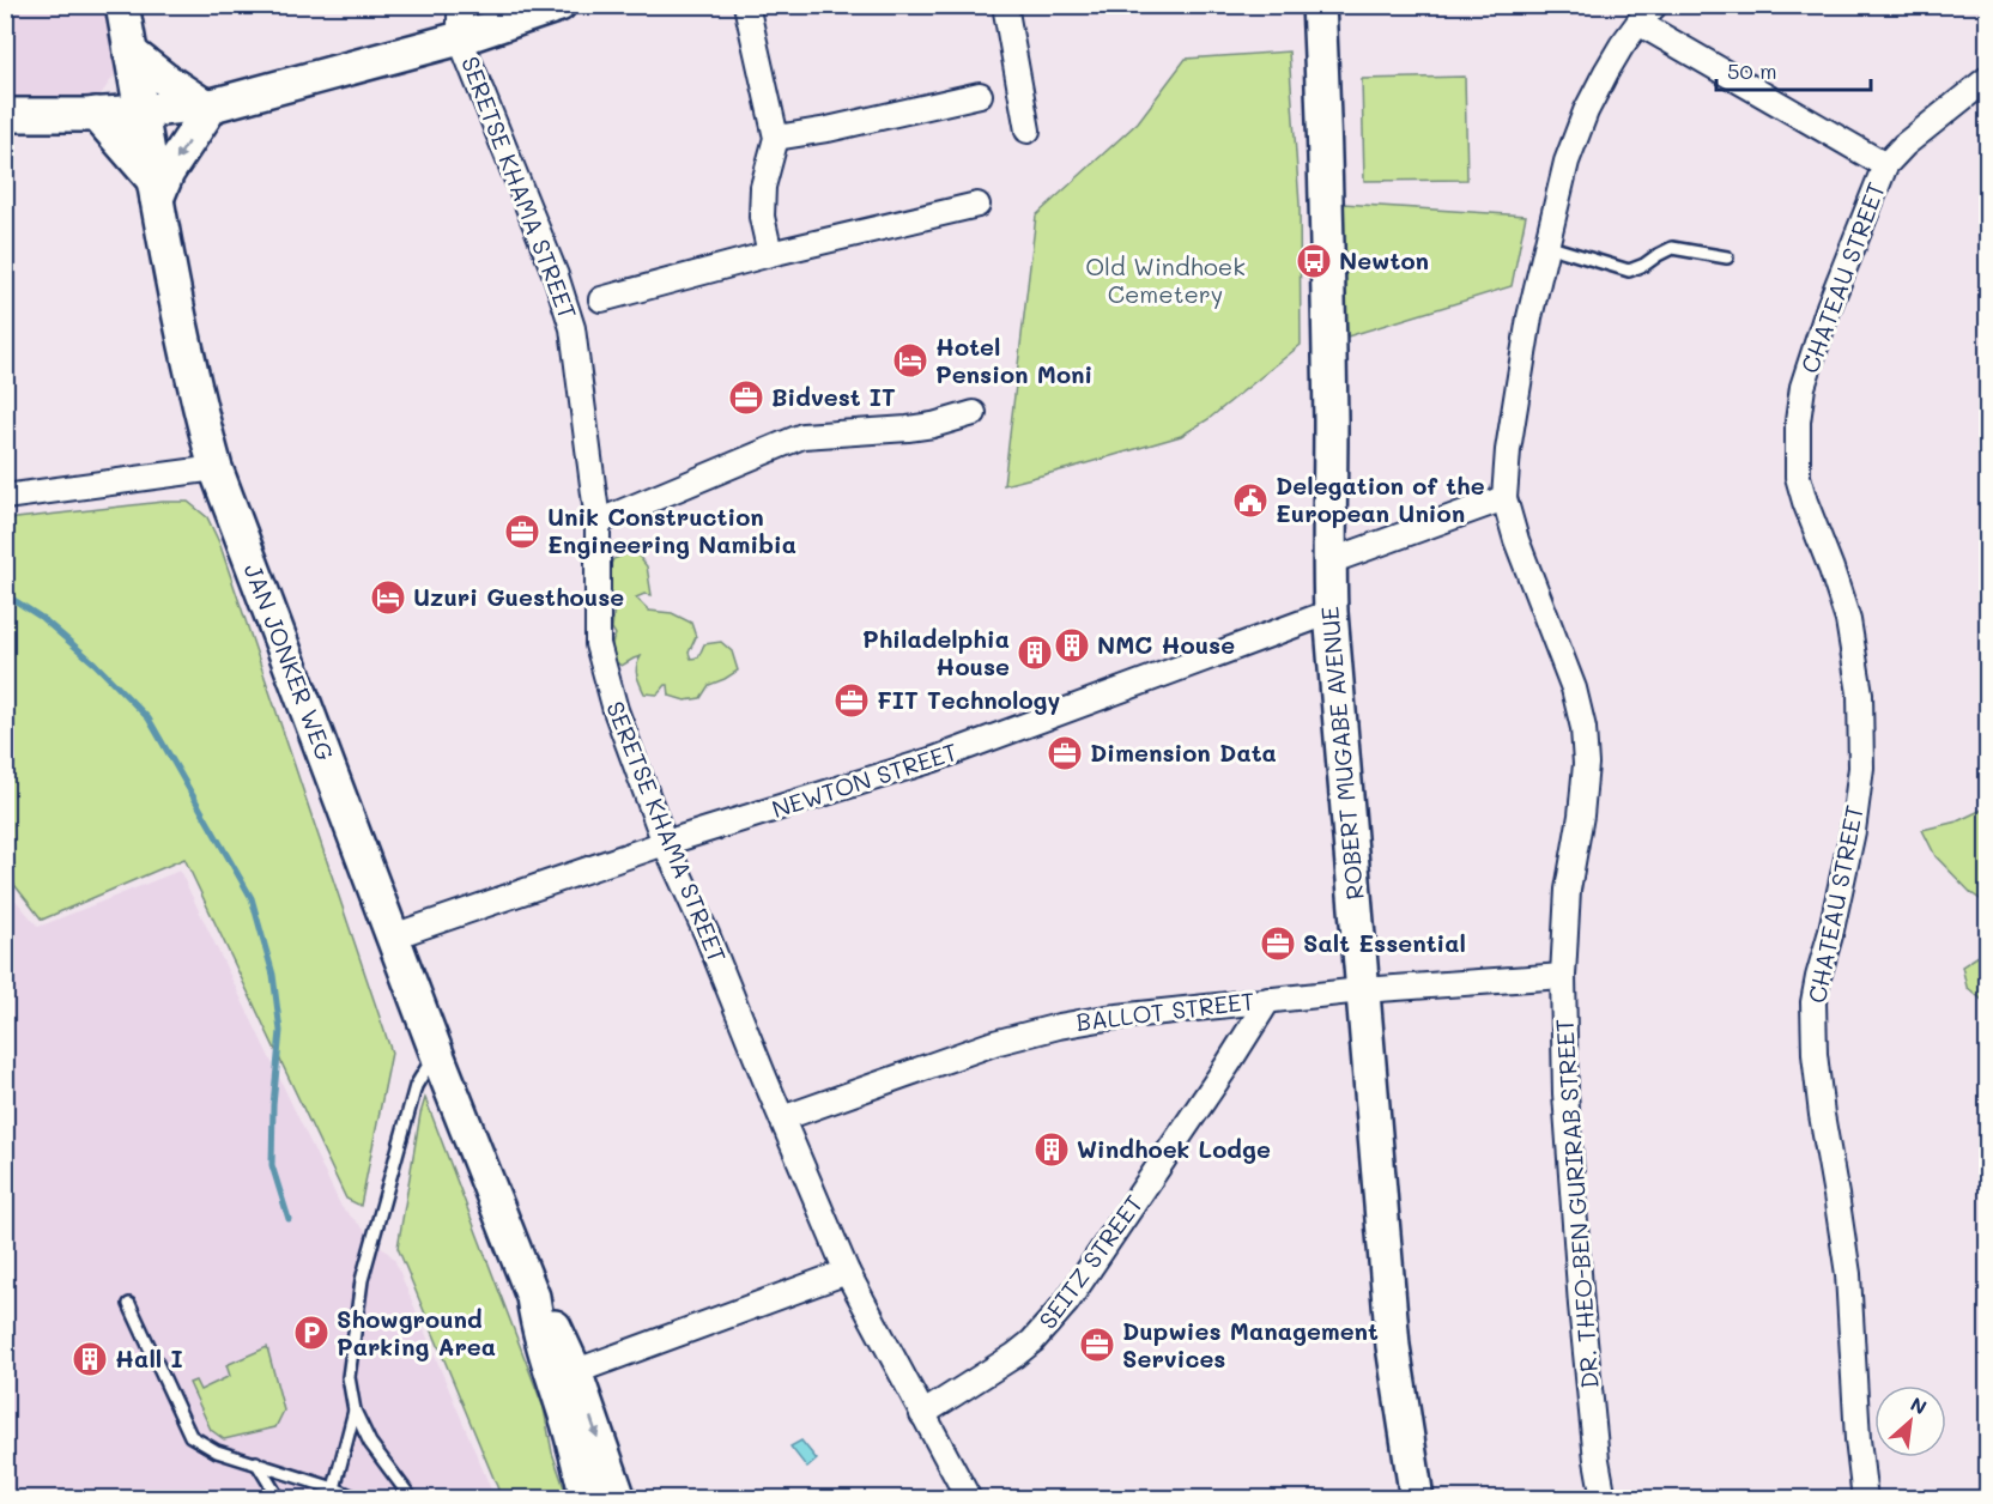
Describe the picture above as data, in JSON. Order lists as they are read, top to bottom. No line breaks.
{"streets":{"main road":["JAN JONKER WEG","ROBERT MUGABE AVENUE"],"street":["SERETSE KHAMA STREET","CHATEAU STREET","NEWTON STREET","BALLOT STREET","DR. THEO-BEN GURIRAB STREET","SEITZ STREET"]},"crossings":[["SERETSE KHAMA STREET","NEWTON STREET"],["SERETSE KHAMA STREET","BALLOT STREET"],["SERETSE KHAMA STREET","SEITZ STREET"],["JAN JONKER WEG","NEWTON STREET"],["ROBERT MUGABE AVENUE","NEWTON STREET"],["ROBERT MUGABE AVENUE","BALLOT STREET"],["BALLOT STREET","DR. THEO-BEN GURIRAB STREET"],["BALLOT STREET","SEITZ STREET"]],"parks":["Old Windhoek Cemetery"],"places":{"bus stop":["Newton"],"hotel":["Hotel Pension Moni","Uzuri Guesthouse"],"office":["Bidvest IT","Unik Construction Engineering Namibia","FIT Technology","Dimension Data","Salt Essential","Dupwies Management Services"],"public building":["Delegation of the European Union"],"building":["NMC House","Philadelphia House","Windhoek Lodge","Hall I"],"parking":["Showground Parking Area"]},"scale_bar":"50 m","north":"top right"}
